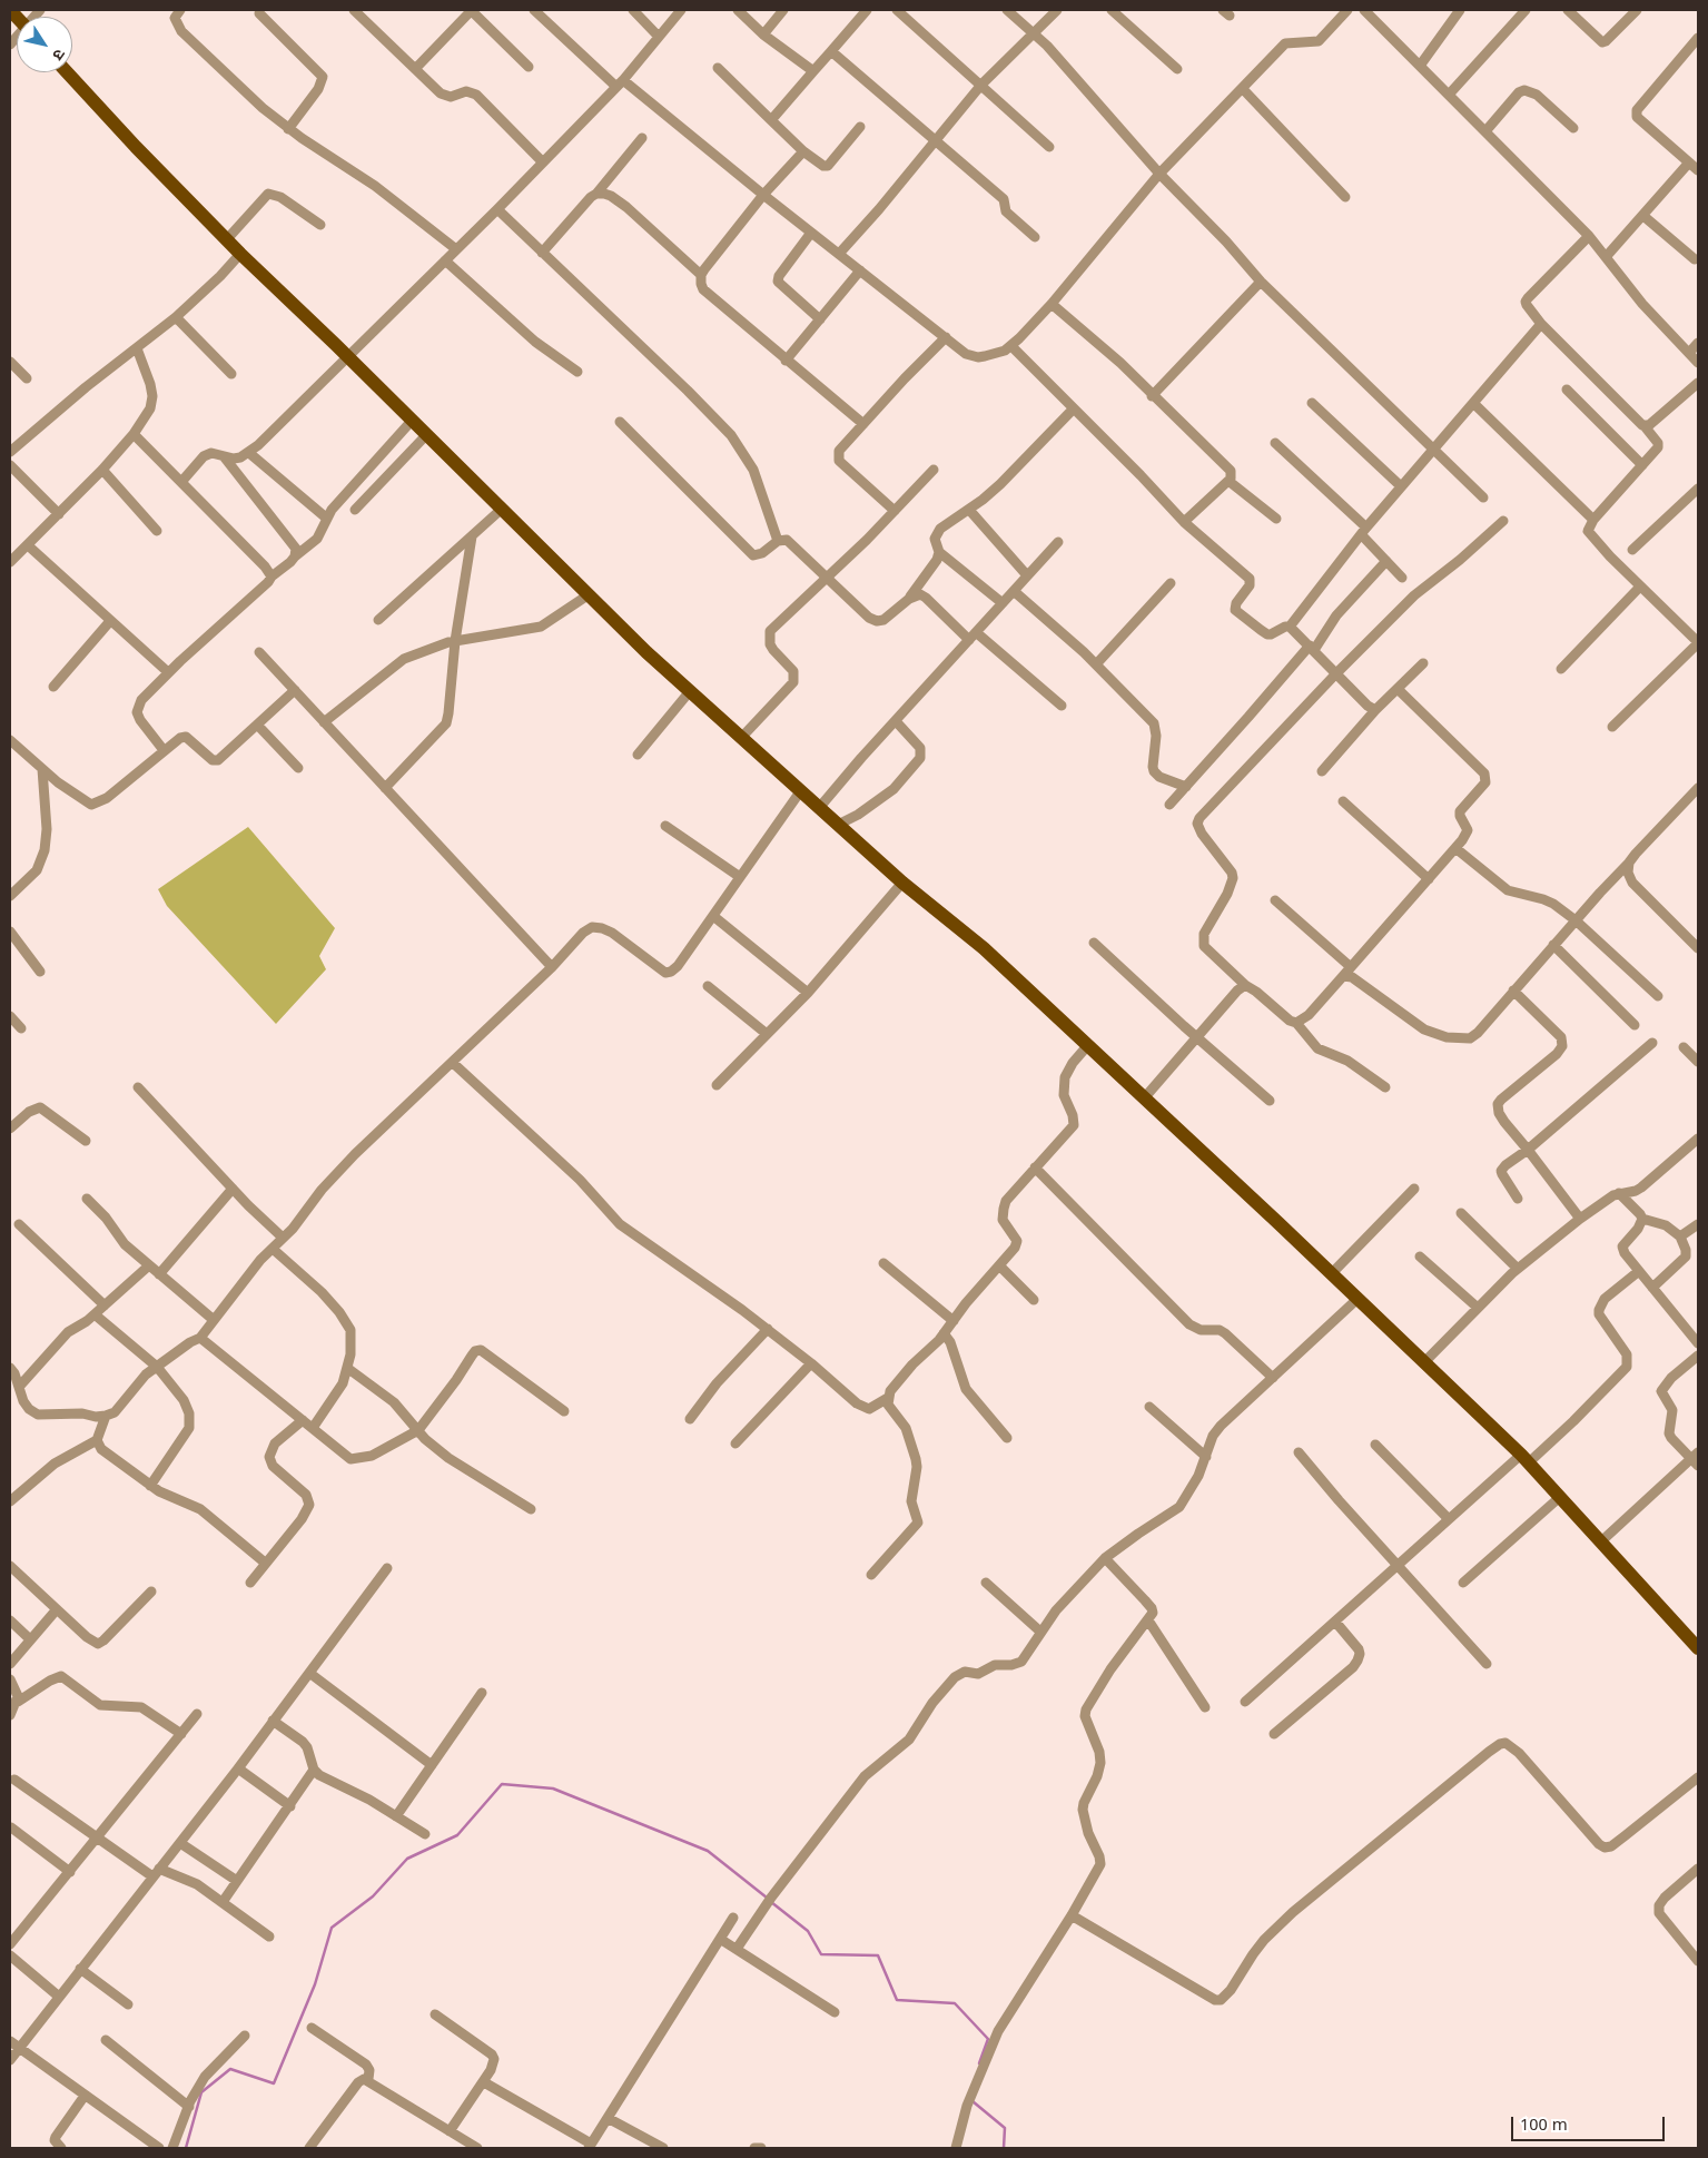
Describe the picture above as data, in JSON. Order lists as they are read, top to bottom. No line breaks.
{"scale_bar":"100 m","north":"bottom right"}
